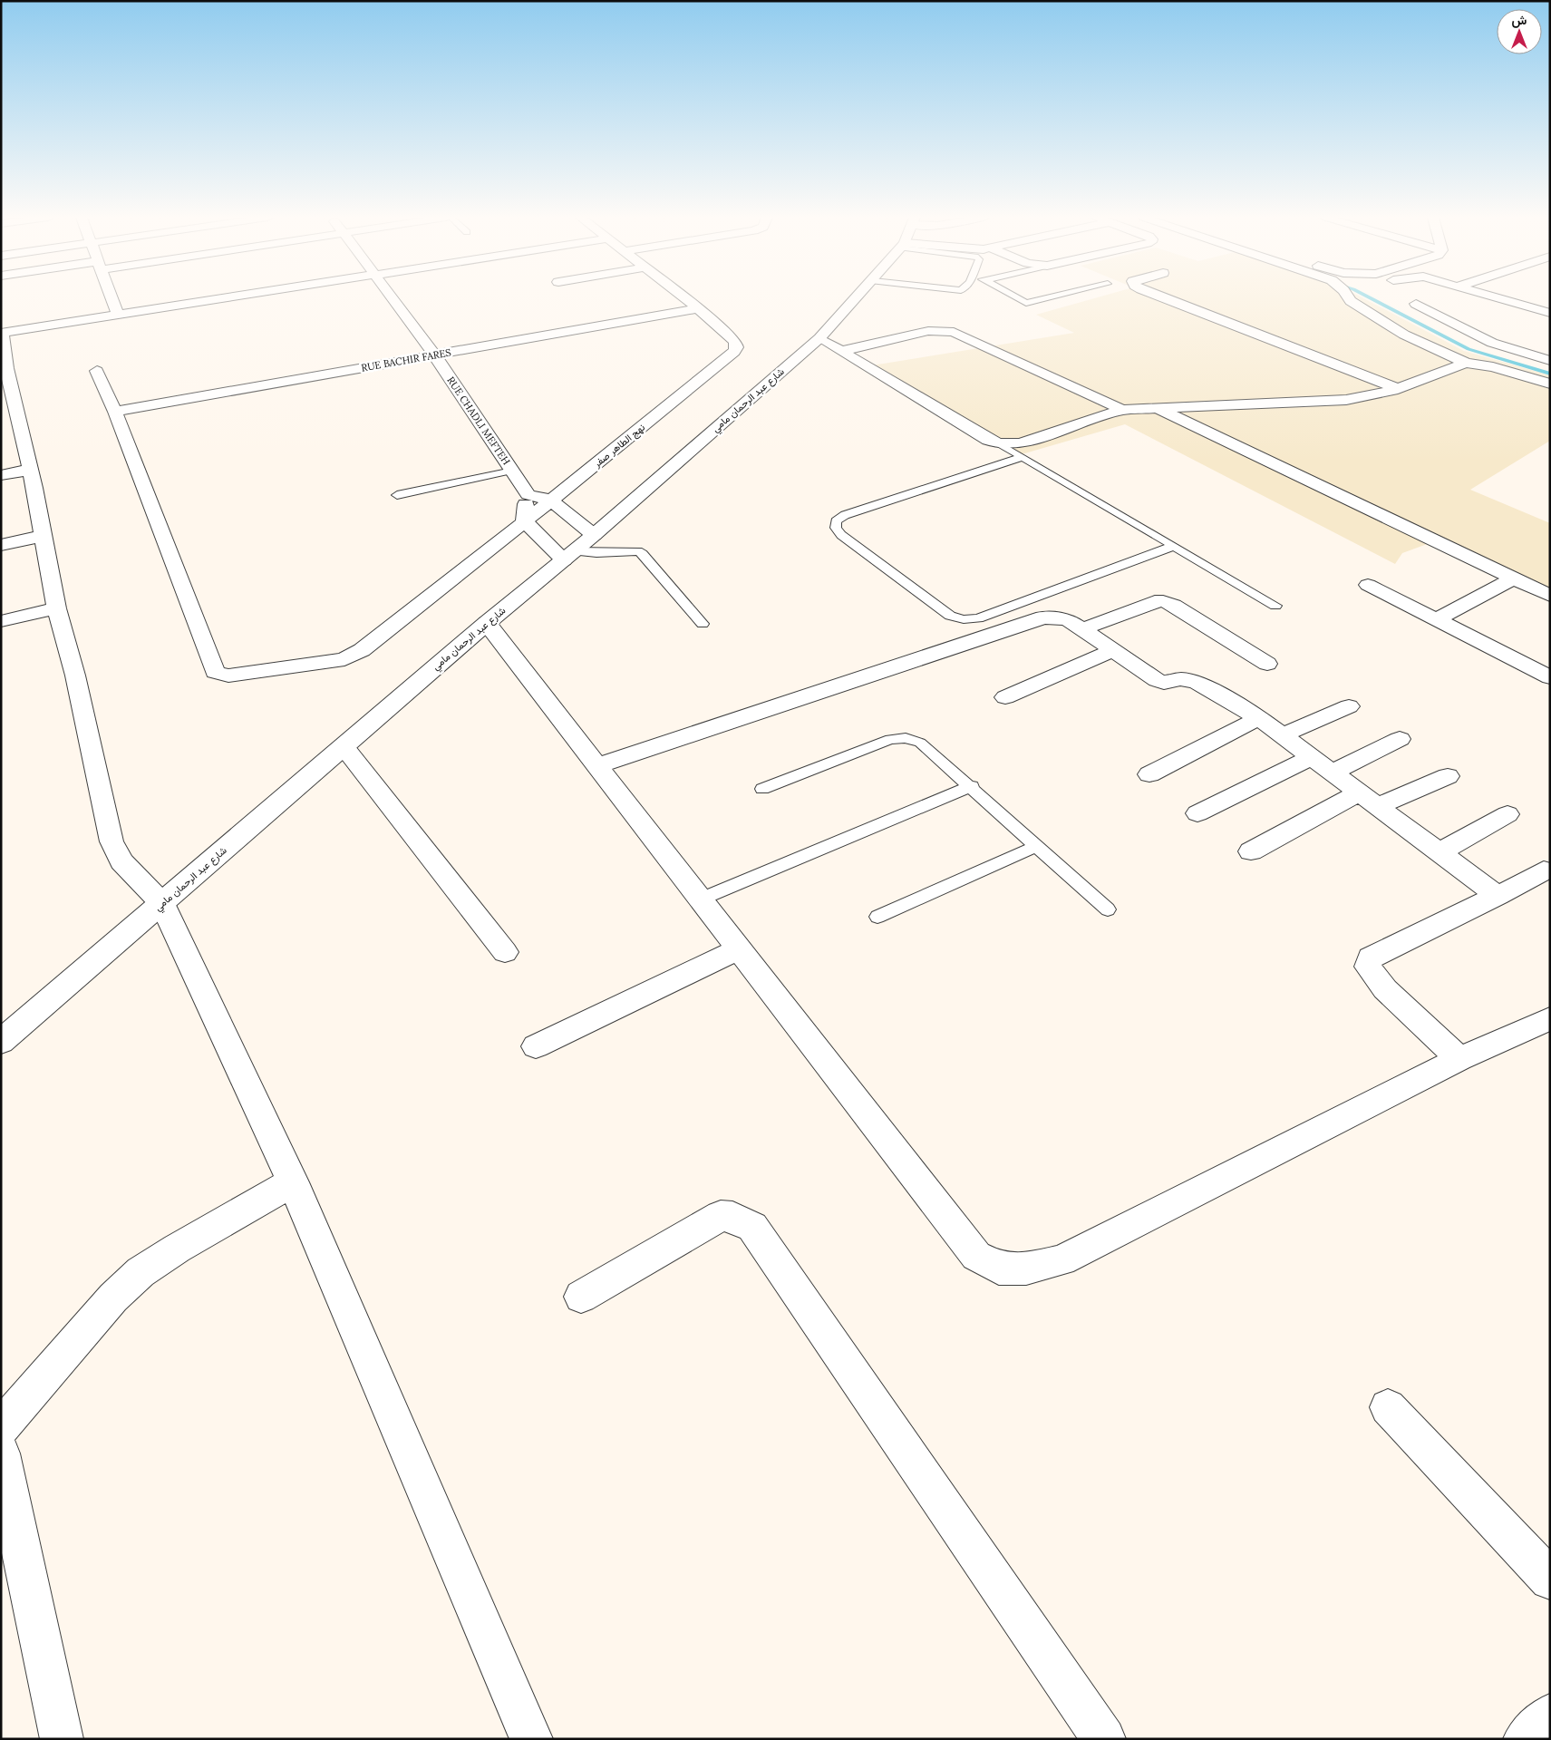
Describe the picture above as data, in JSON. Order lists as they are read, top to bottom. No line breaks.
{"streets":{"street":["RUE BACHIR FARES","شارع عبد الرحمان مامي","RUE CHADLI MEFTEH","نهج الطاهر صفر"]},"crossings":[["RUE BACHIR FARES","RUE CHADLI MEFTEH"],["RUE BACHIR FARES","نهج الطاهر صفر"]],"north":"top"}
